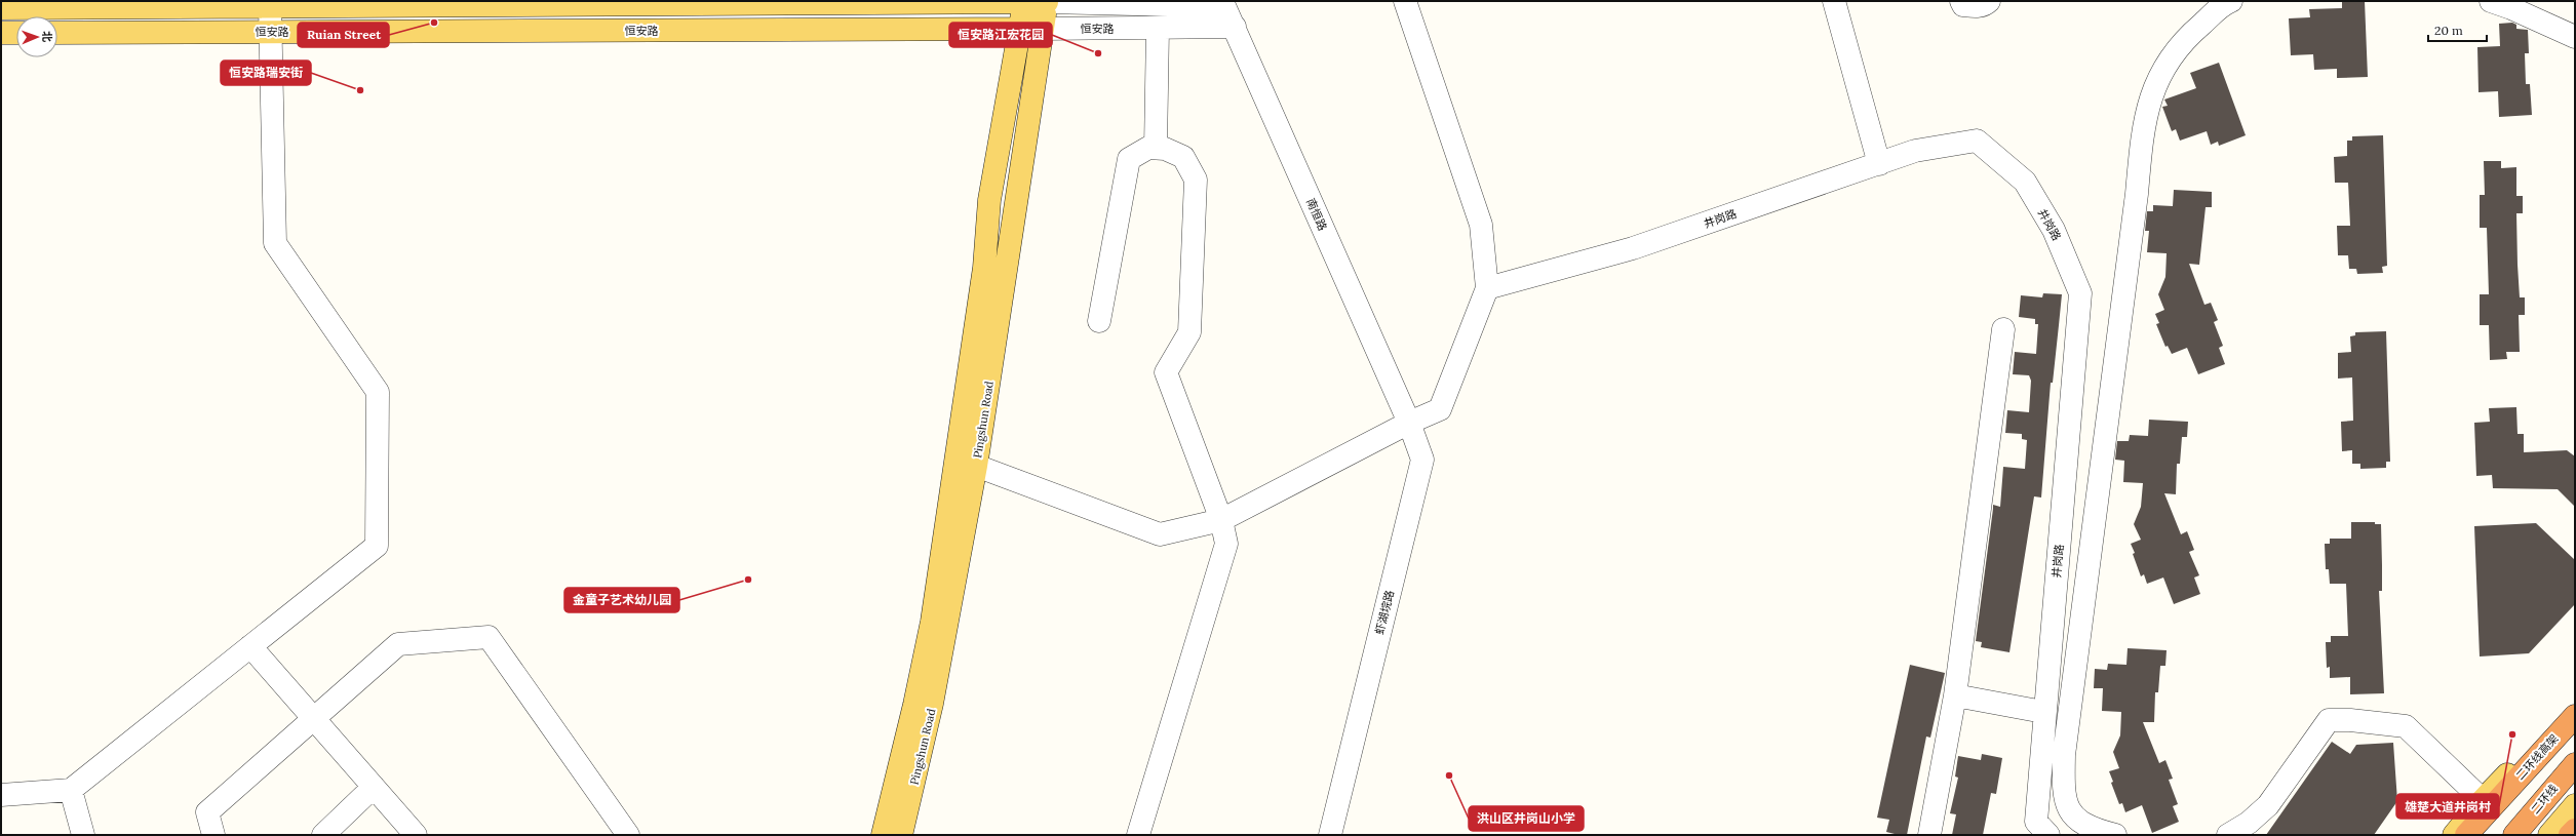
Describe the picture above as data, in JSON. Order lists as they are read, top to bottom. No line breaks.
{"streets":{"highway":["二环线高架","二环线"],"main road":["恒安路","Pingshun Road"],"street":["南恒路","井岗路","虾湖垸路"]},"crossings":[["恒安路","南恒路"],["恒安路","Pingshun Road"],["南恒路","Pingshun Road"],["南恒路","虾湖垸路"]],"places":["Ruian Street","恒安路江宏花园","恒安路瑞安街","金童子艺术幼儿园","雄楚大道井岗村","洪山区井岗山小学"],"scale_bar":"20 m","north":"right"}
